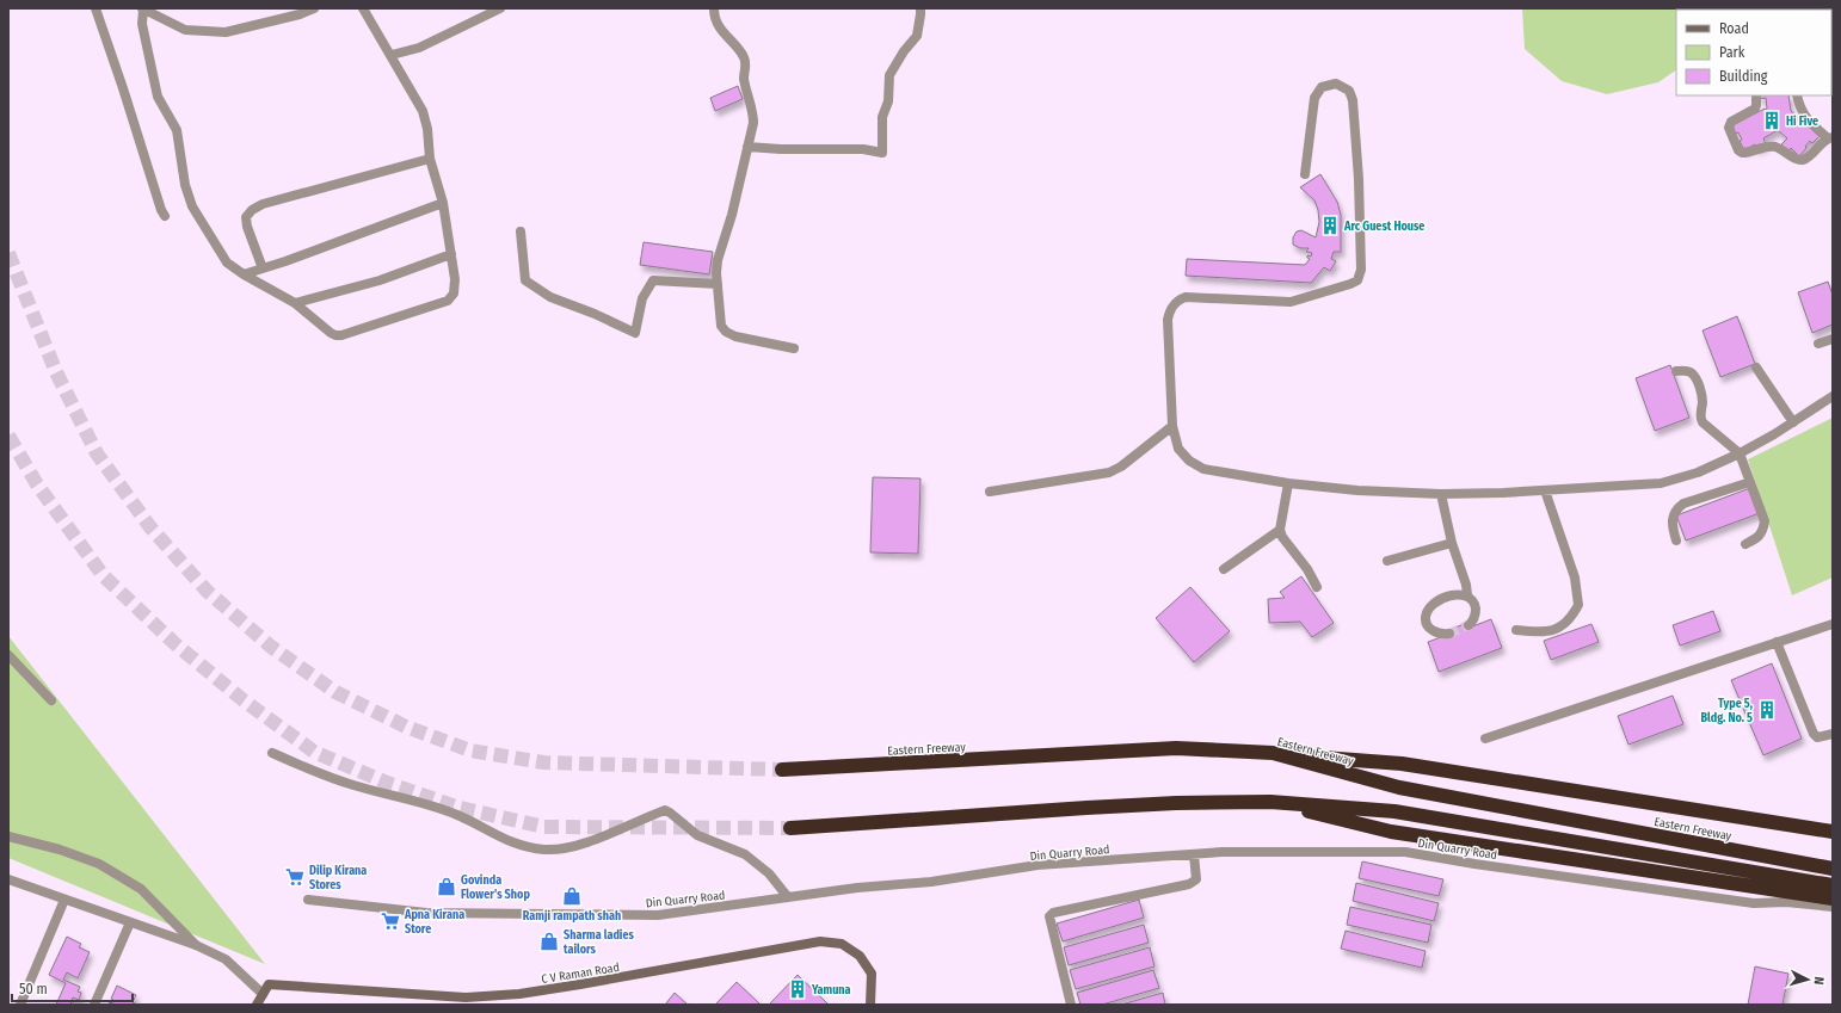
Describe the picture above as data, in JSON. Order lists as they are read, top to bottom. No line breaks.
{"streets":{"highway":["Eastern Freeway"],"street":["Din Quarry Road","C V Raman Road"]},"places":{"building":["Hi Five","Arc Guest House","Type 5, Bldg. No. 5","Yamuna"],"supermarket":["Dilip Kirana Stores","Apna Kirana Store"],"shop":["Govinda Flower's Shop","Ramji rampath shah","Sharma ladies tailors"]},"legend":["Road","Park","Building"],"scale_bar":"50 m","north":"right"}
